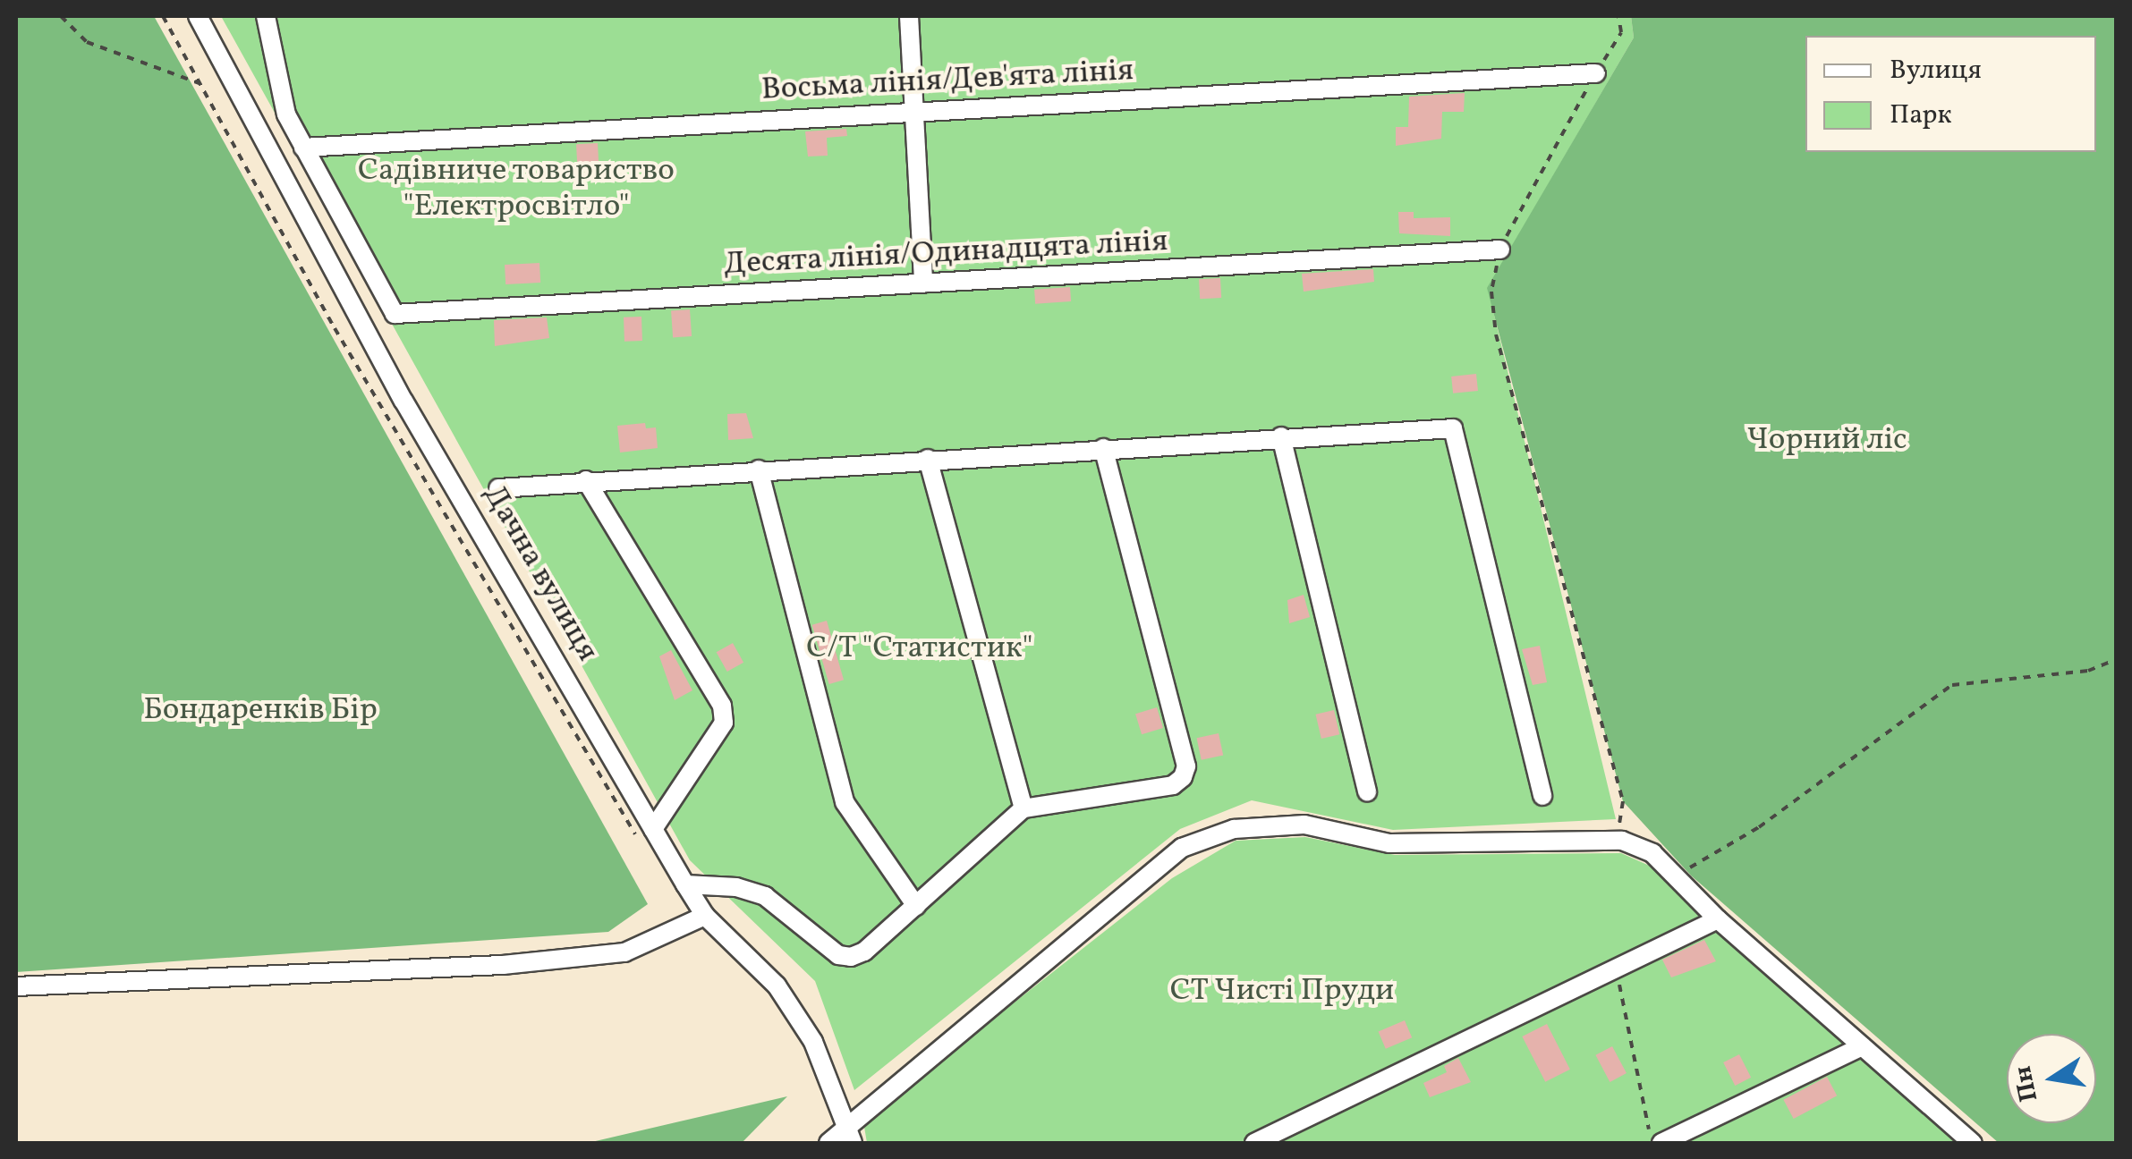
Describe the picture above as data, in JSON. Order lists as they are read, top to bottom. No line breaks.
{"streets":{"street":["Восьма лінія/Дев'ята лінія","Десята лінія/Одинадцята лінія","Дачна вулиця"]},"crossings":[["Восьма лінія/Дев'ята лінія","Десята лінія/Одинадцята лінія"]],"parks":["Садівниче товариство \"Електросвітло\"","Чорний ліс","С/Т \"Статистик\"","Бондаренків Бір","СТ Чисті Пруди"],"legend":["Вулиця","Парк"],"north":"left"}
